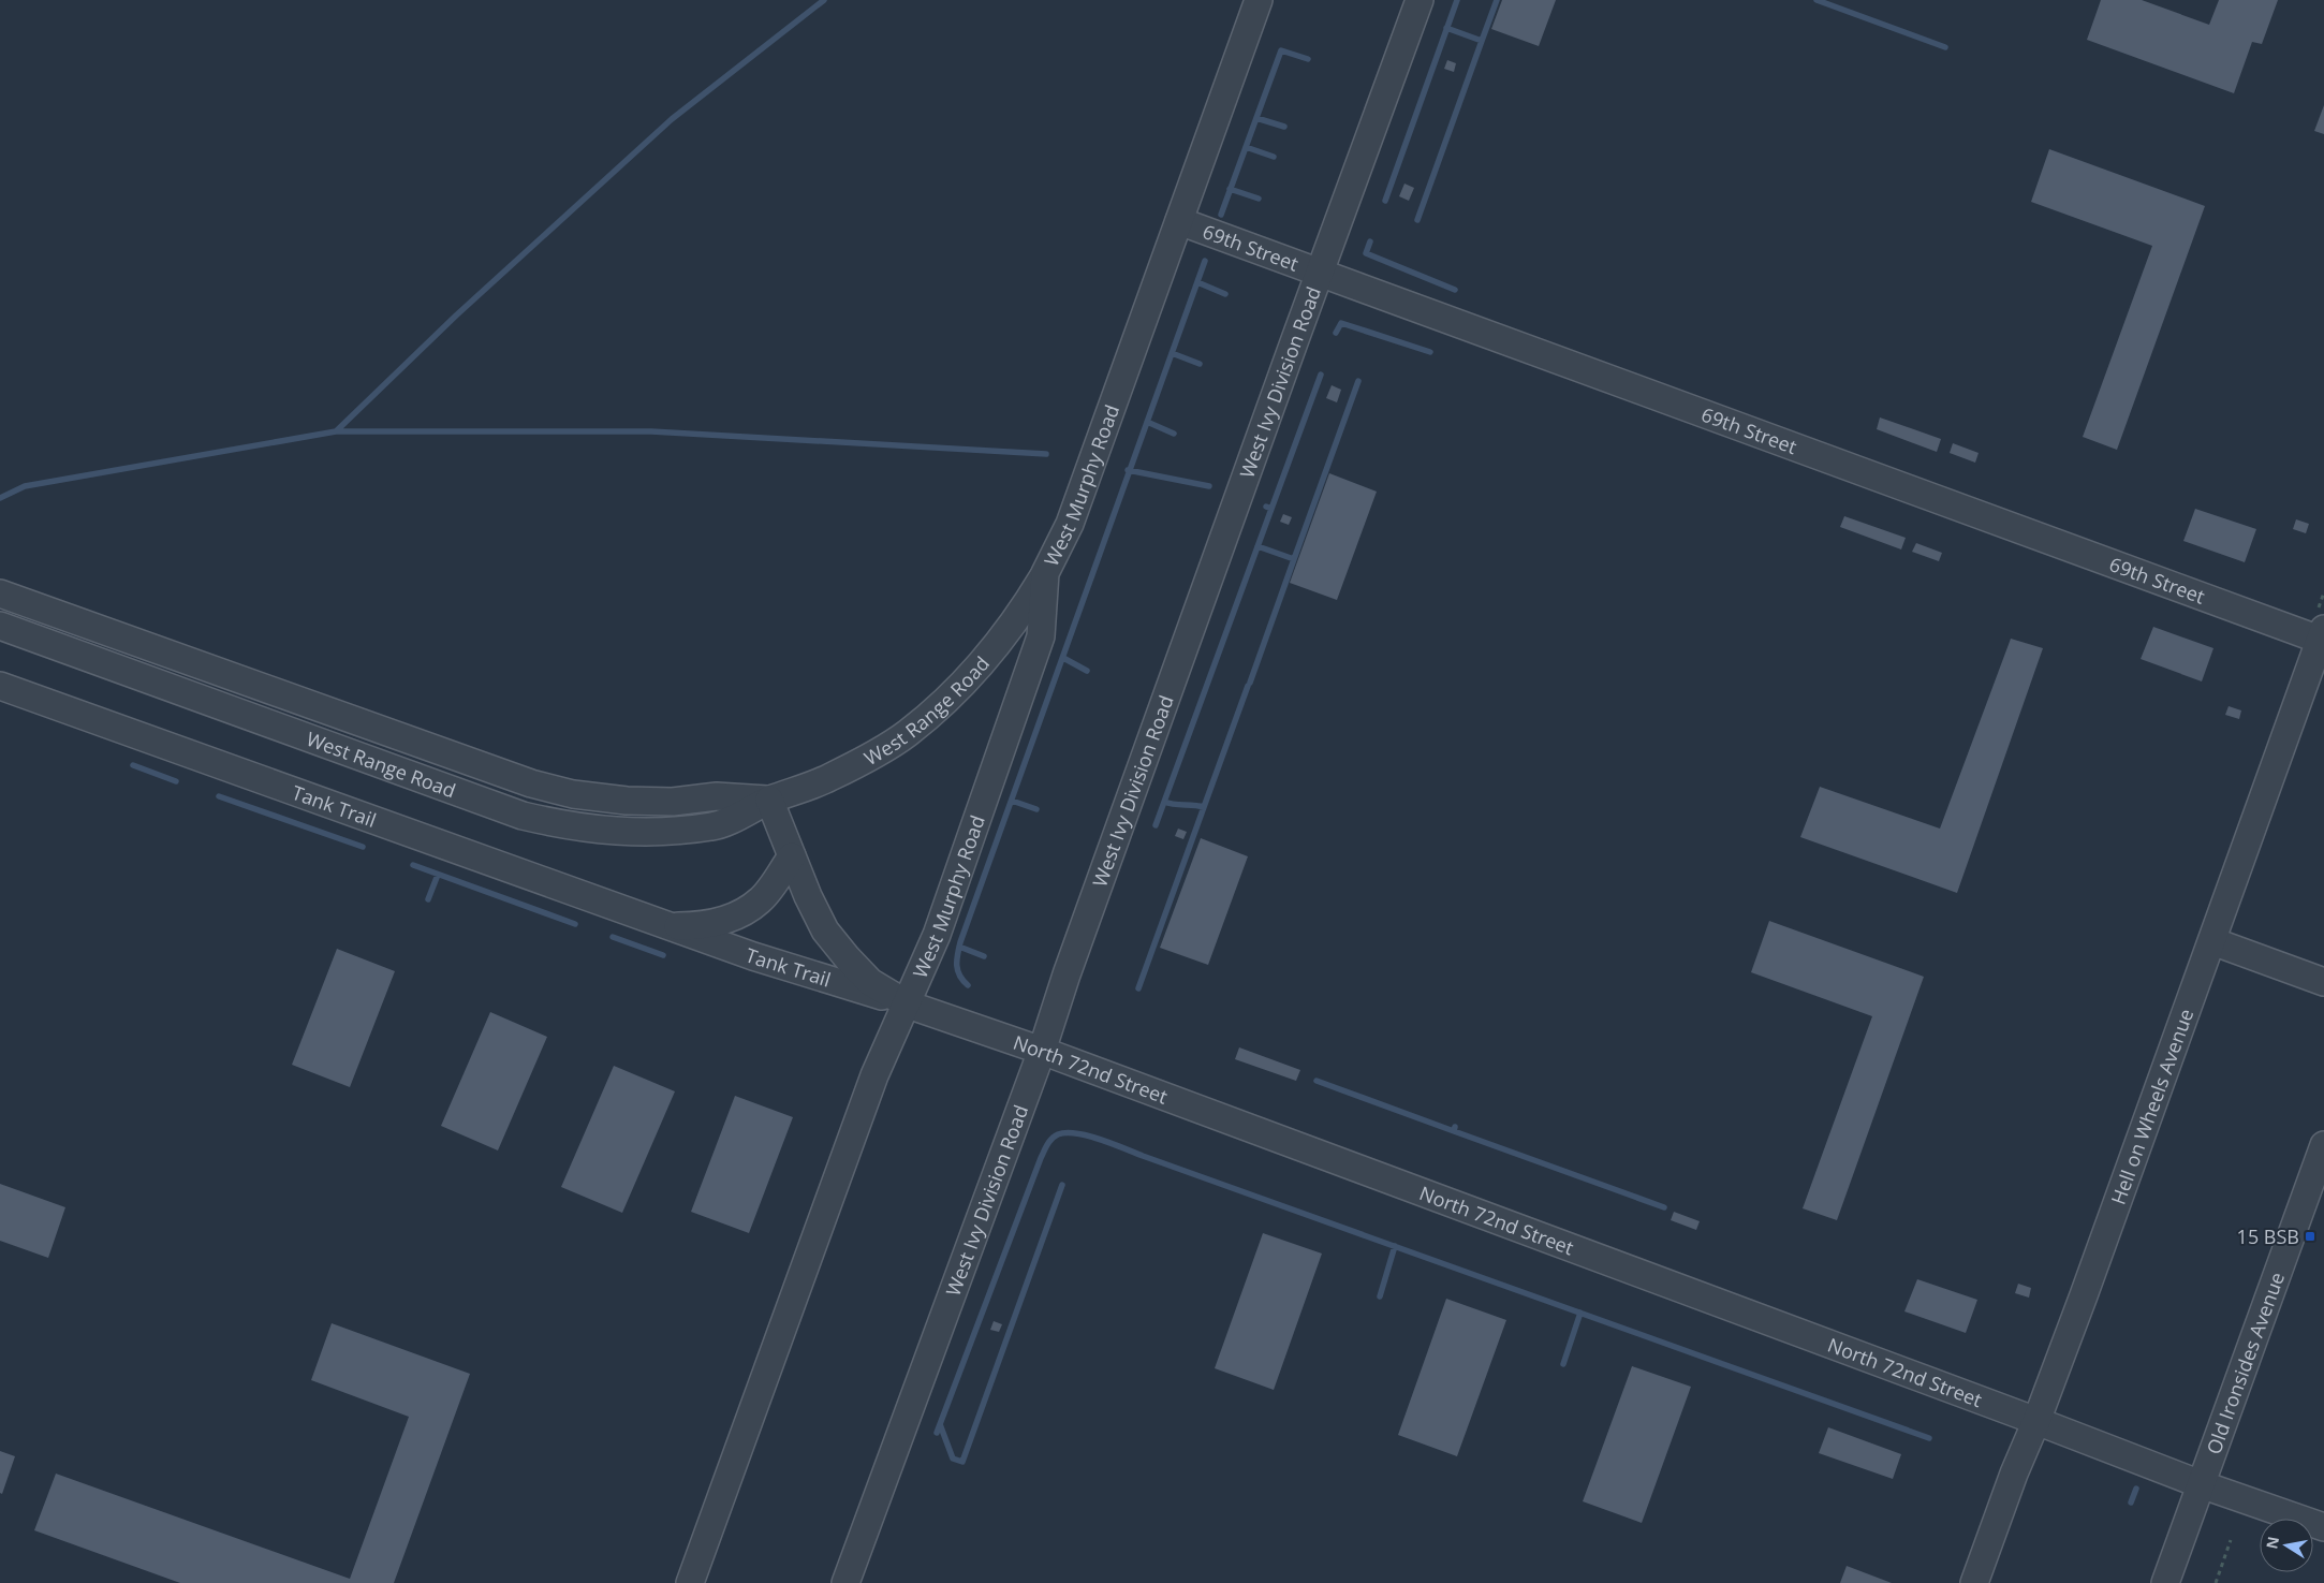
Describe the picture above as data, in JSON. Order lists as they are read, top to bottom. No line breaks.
{"streets":{"street":["69th Street","West Ivy Division Road","West Murphy Road","West Range Road","Tank Trail","North 72nd Street","Hell on Wheels Avenue","Old Ironsides Avenue"]},"crossings":[["69th Street","West Ivy Division Road"],["69th Street","West Murphy Road"],["69th Street","Hell on Wheels Avenue"],["West Ivy Division Road","North 72nd Street"],["West Murphy Road","West Range Road"],["West Murphy Road","Tank Trail"],["West Murphy Road","North 72nd Street"],["West Range Road","North 72nd Street"],["Tank Trail","North 72nd Street"],["North 72nd Street","Hell on Wheels Avenue"],["North 72nd Street","Old Ironsides Avenue"]],"places":{"transit":["15 BSB"]},"north":"left"}
